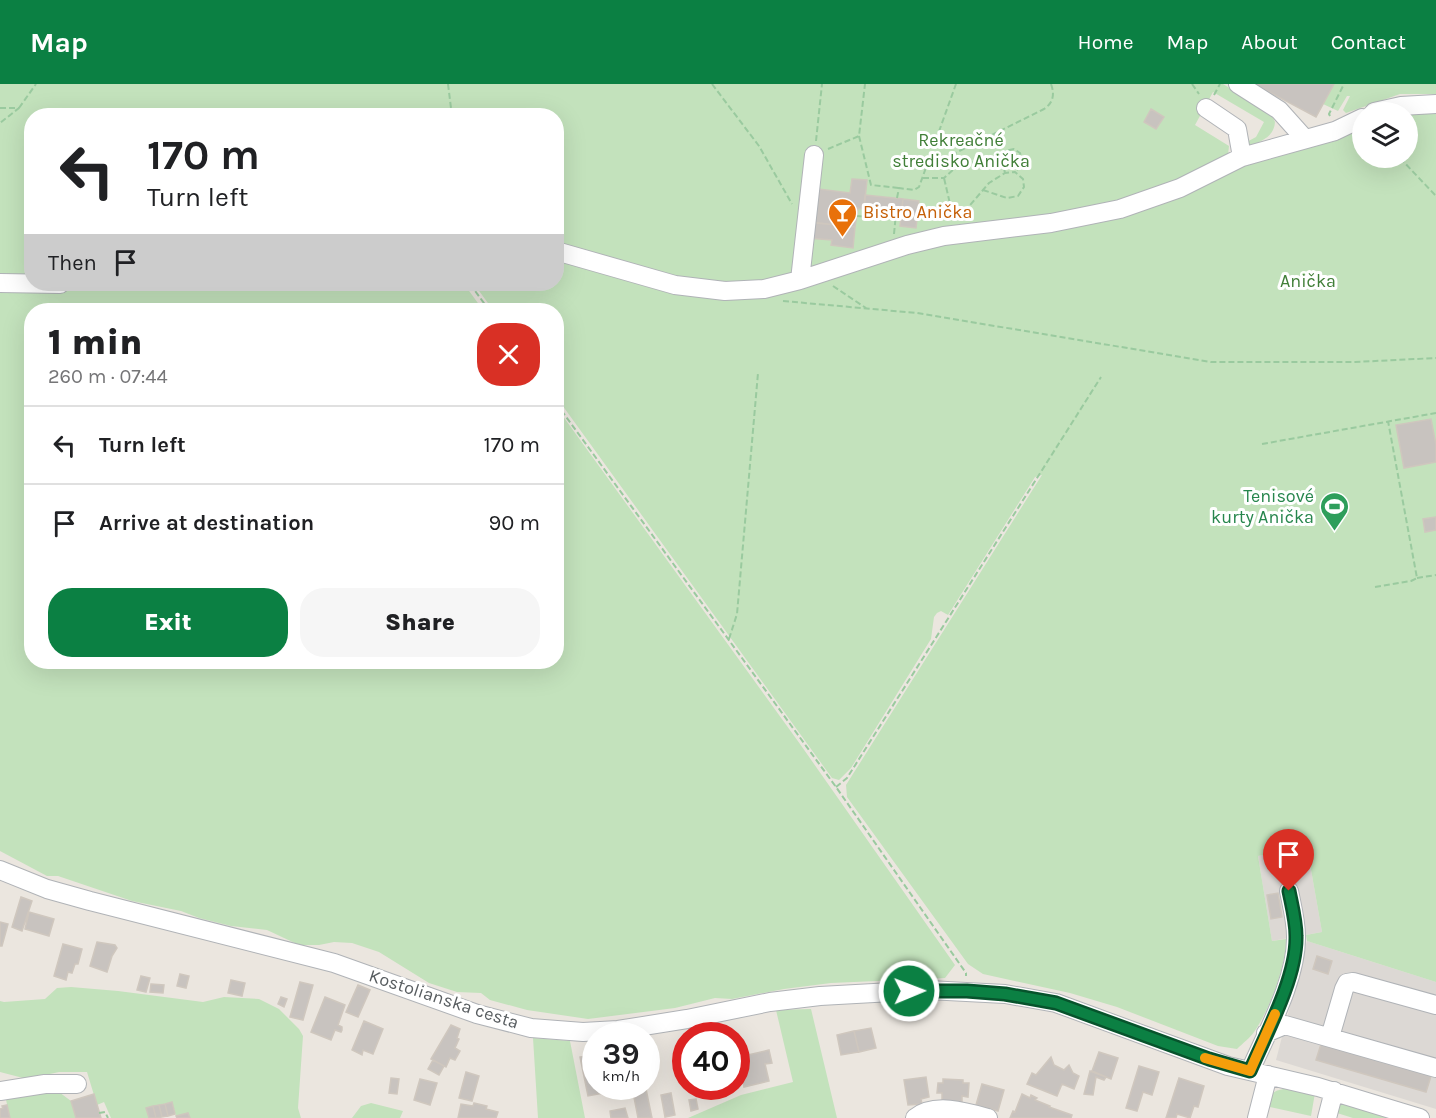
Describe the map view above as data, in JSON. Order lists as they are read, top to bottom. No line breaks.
{"streets":{"street":["Kostolianska cesta"]},"parks":["Rekreačné stredisko Anička","Anička"],"places":{"bar":["Bistro Anička"],"sports":["Tenisové kurty Anička"]},"page":{"header":"Map","nav":["Home","Map","About","Contact"],"turn":["170 m","Turn left"],"then":"Then","heading":["1 min","260 m · 07:44"],"list":[{"name":"Turn left","value":"170 m"},{"name":"Arrive at destination","value":"90 m"}],"buttons":["Exit","Share"],"speed":"39 km/h","limit":"40"}}
